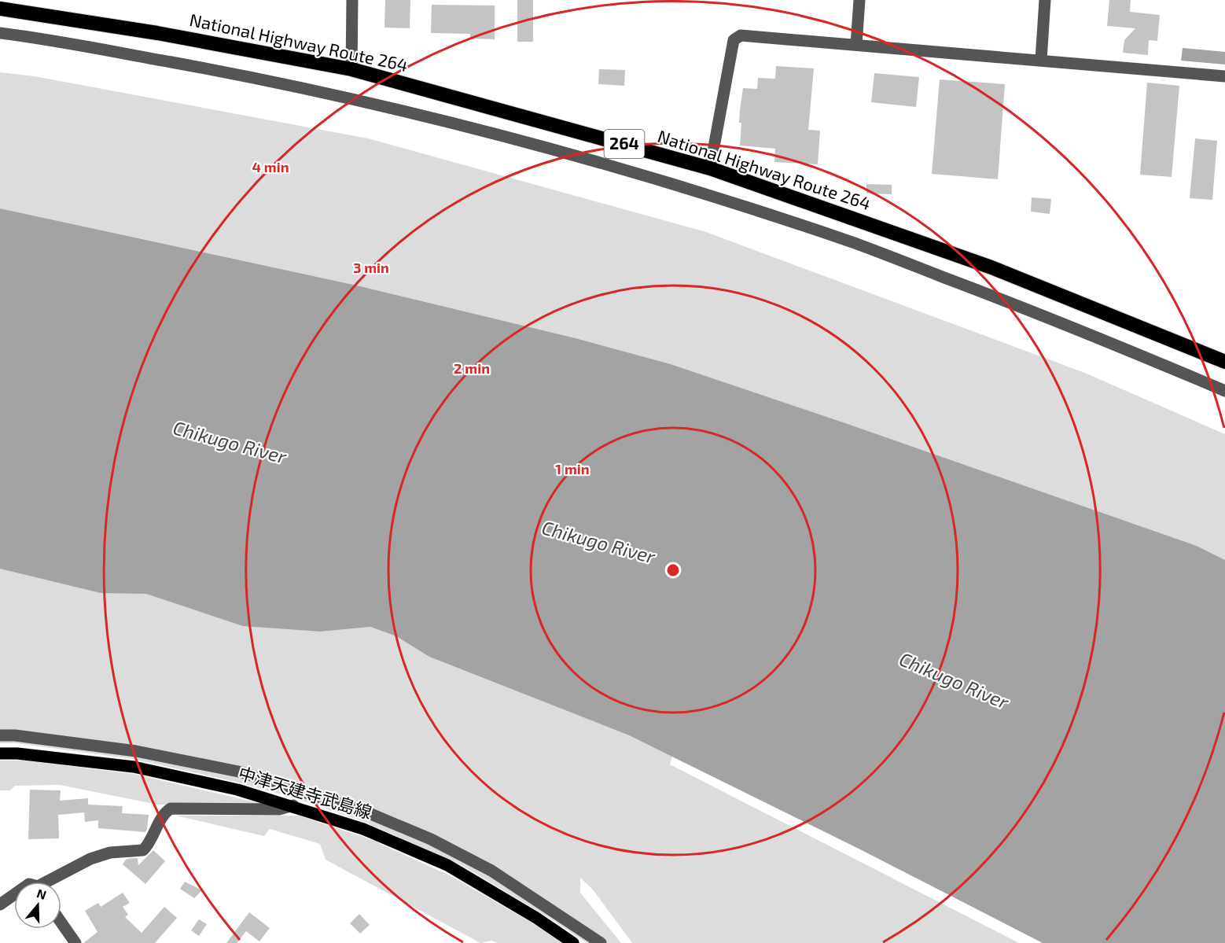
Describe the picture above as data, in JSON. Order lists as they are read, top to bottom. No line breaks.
{"streets":{"highway":["National Highway Route 264","264"],"main road":["中津天建寺武島線"]},"water":["Chikugo River"],"north":"top","rings":["4 min","3 min","2 min","1 min"]}
